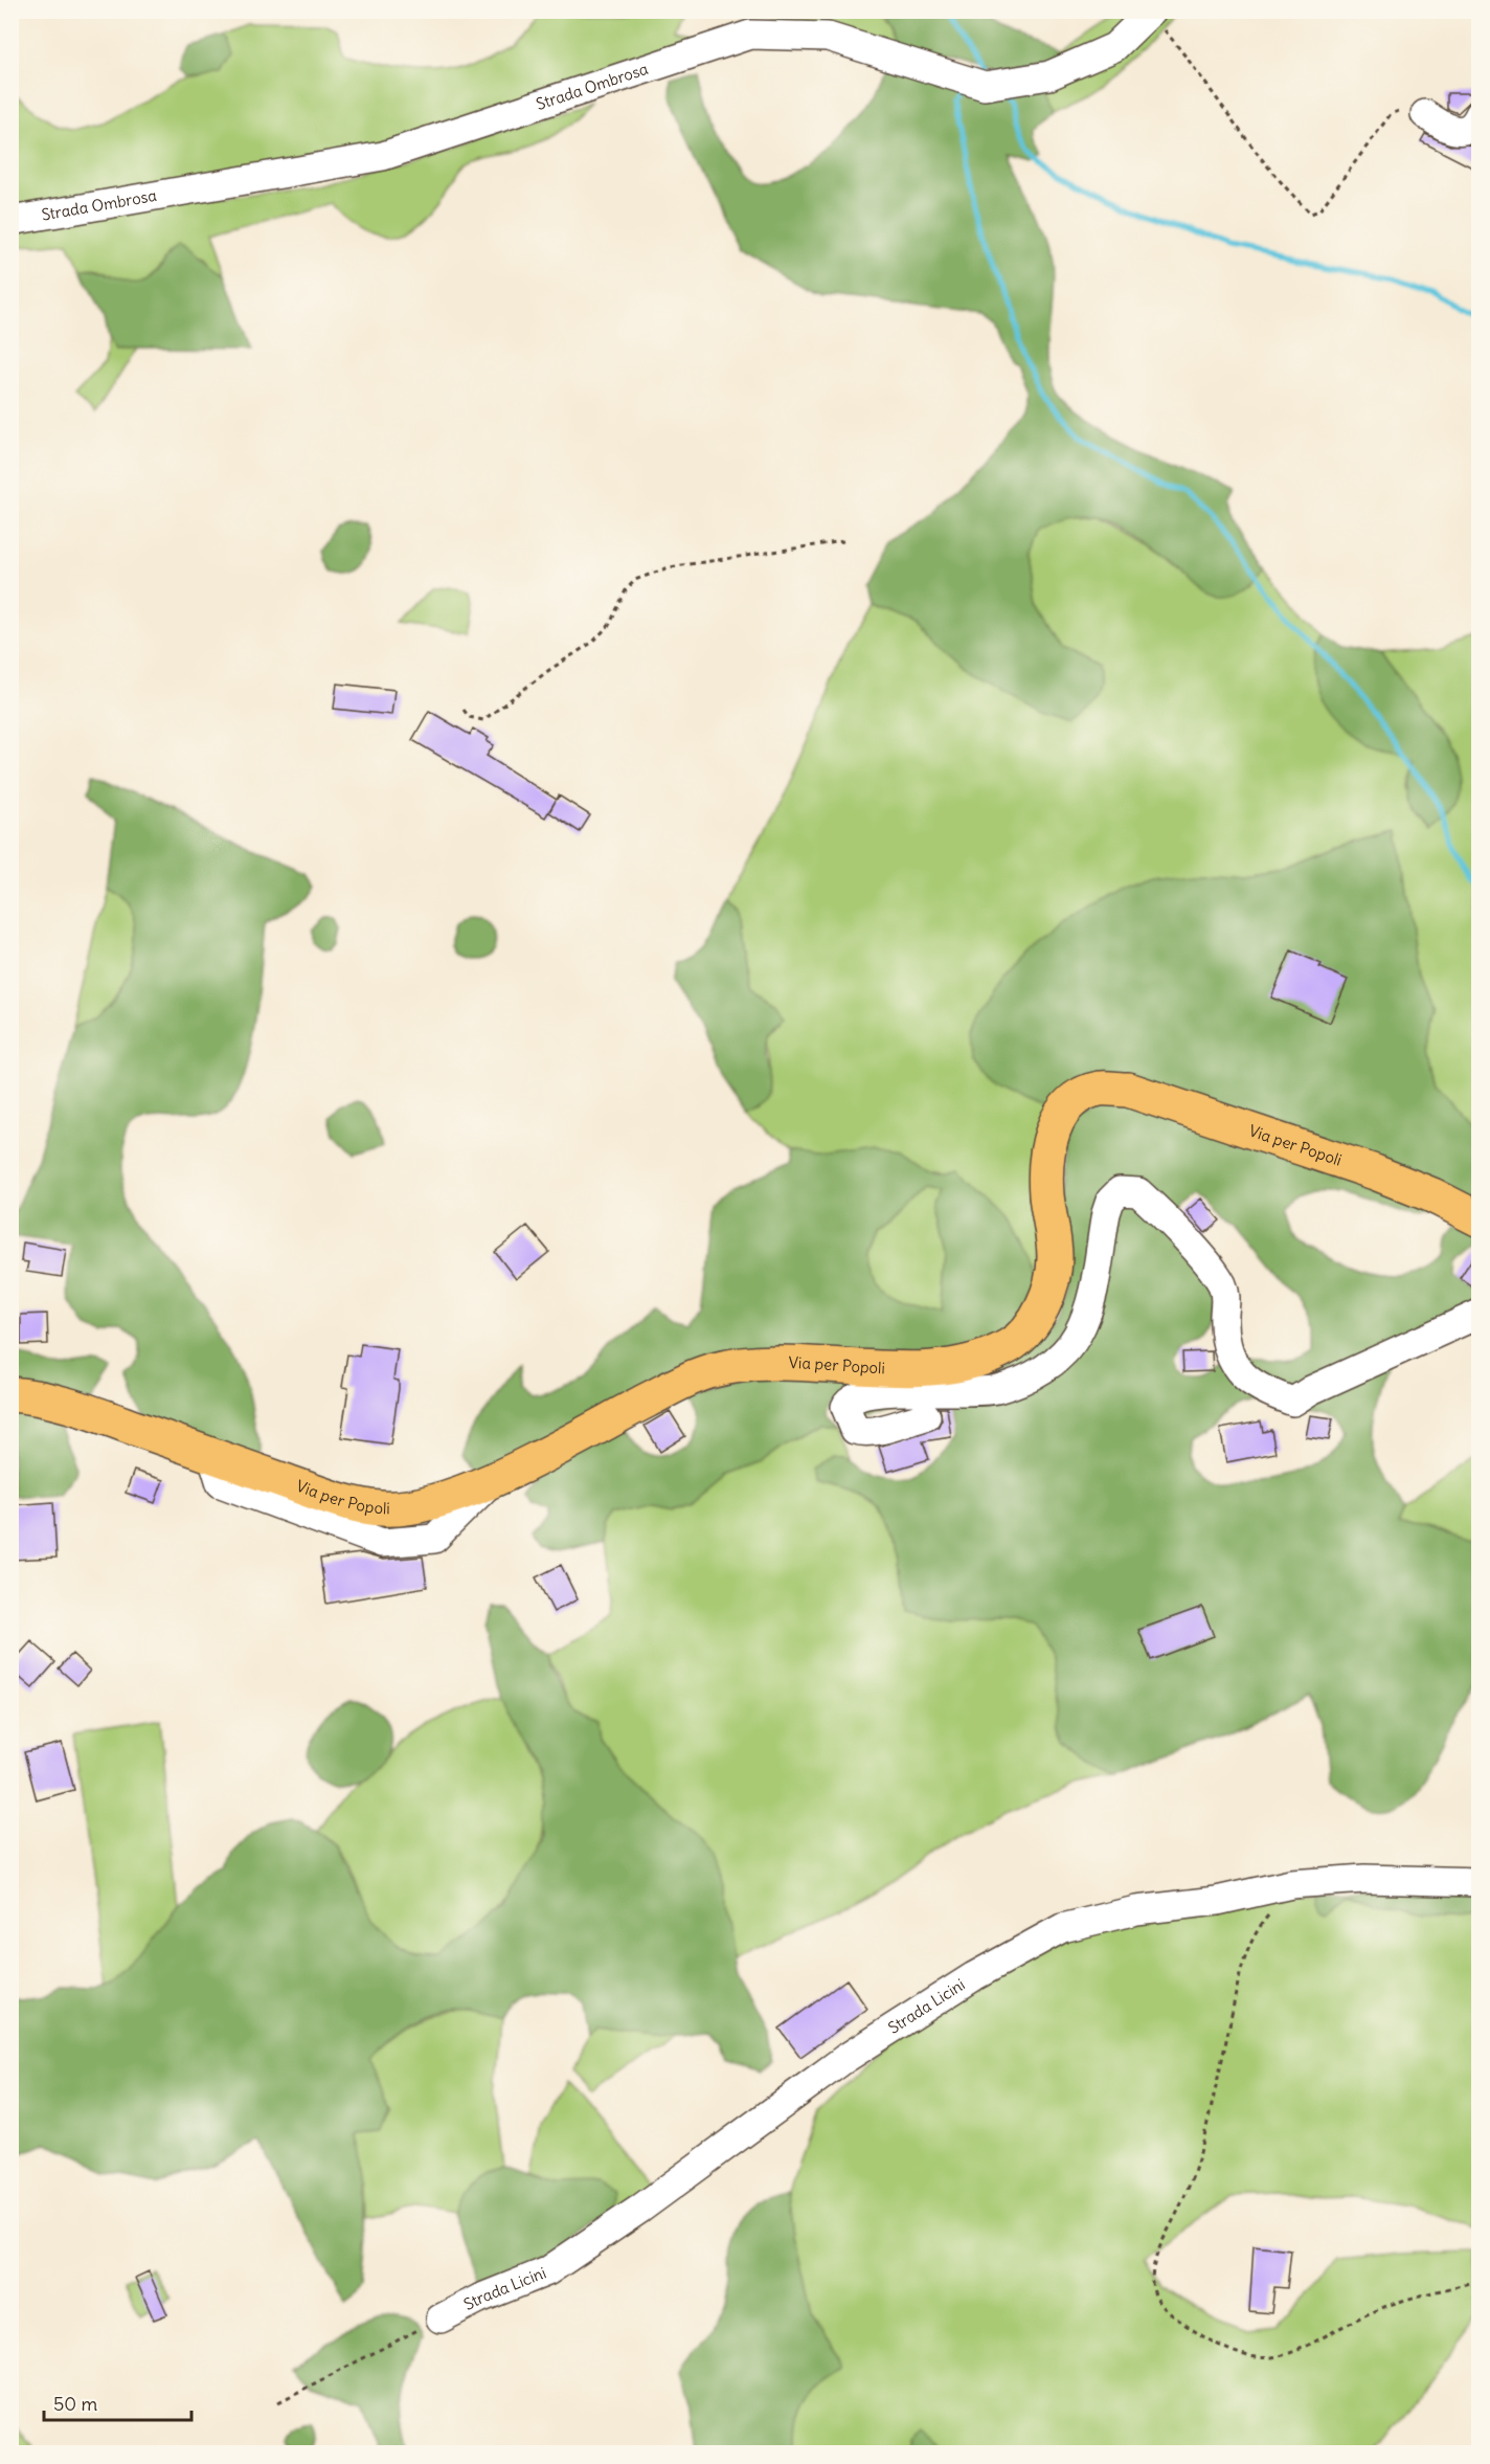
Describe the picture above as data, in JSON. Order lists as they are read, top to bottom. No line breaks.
{"streets":{"main road":["Via per Popoli"],"street":["Strada Ombrosa","Strada Licini"]},"scale_bar":"50 m"}
